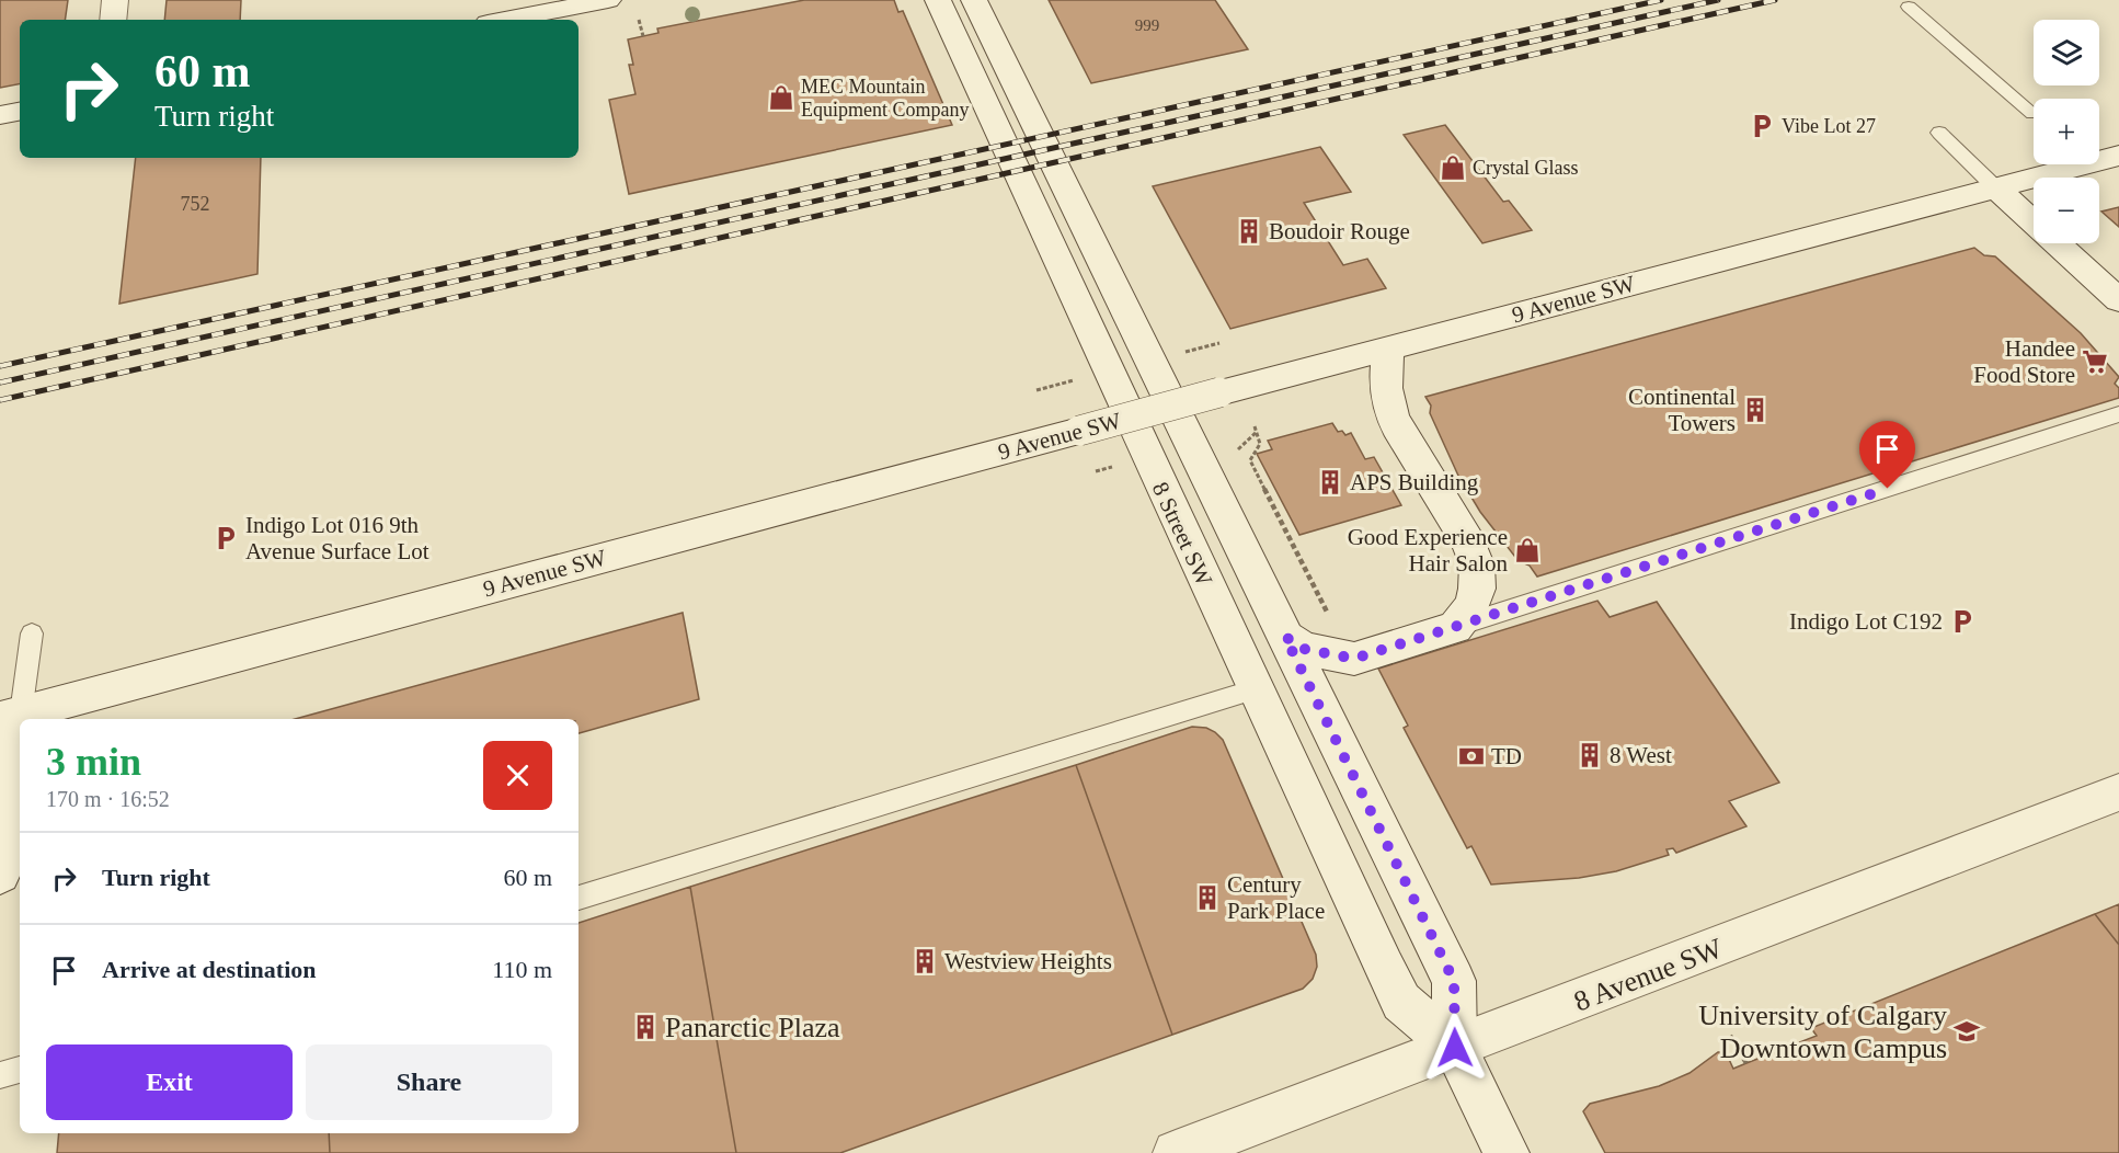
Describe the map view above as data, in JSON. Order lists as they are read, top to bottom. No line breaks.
{"streets":{"main road":["9 Avenue SW","8 Street SW","8 Avenue SW"]},"crossings":[["8 Street SW","8 Avenue SW"]],"places":{"shop":["MEC Mountain Equipment Company","Crystal Glass","Good Experience Hair Salon"],"parking":["Vibe Lot 27","Indigo Lot 016 9th Avenue Surface Lot","Indigo Lot C192"],"building":["Boudoir Rouge","Continental Towers","APS Building","8 West","Century Park Place","Westview Heights","Panarctic Plaza"],"supermarket":["Handee Food Store"],"bank":["TD"],"school or university":["University of Calgary Downtown Campus"]},"house_numbers":["999","752"],"page":{"map_buttons":["+","−"],"turn":["60 m","Turn right"],"heading":["3 min","170 m · 16:52"],"list":[{"name":"Turn right","value":"60 m"},{"name":"Arrive at destination","value":"110 m"}],"buttons":["Exit","Share"]}}
